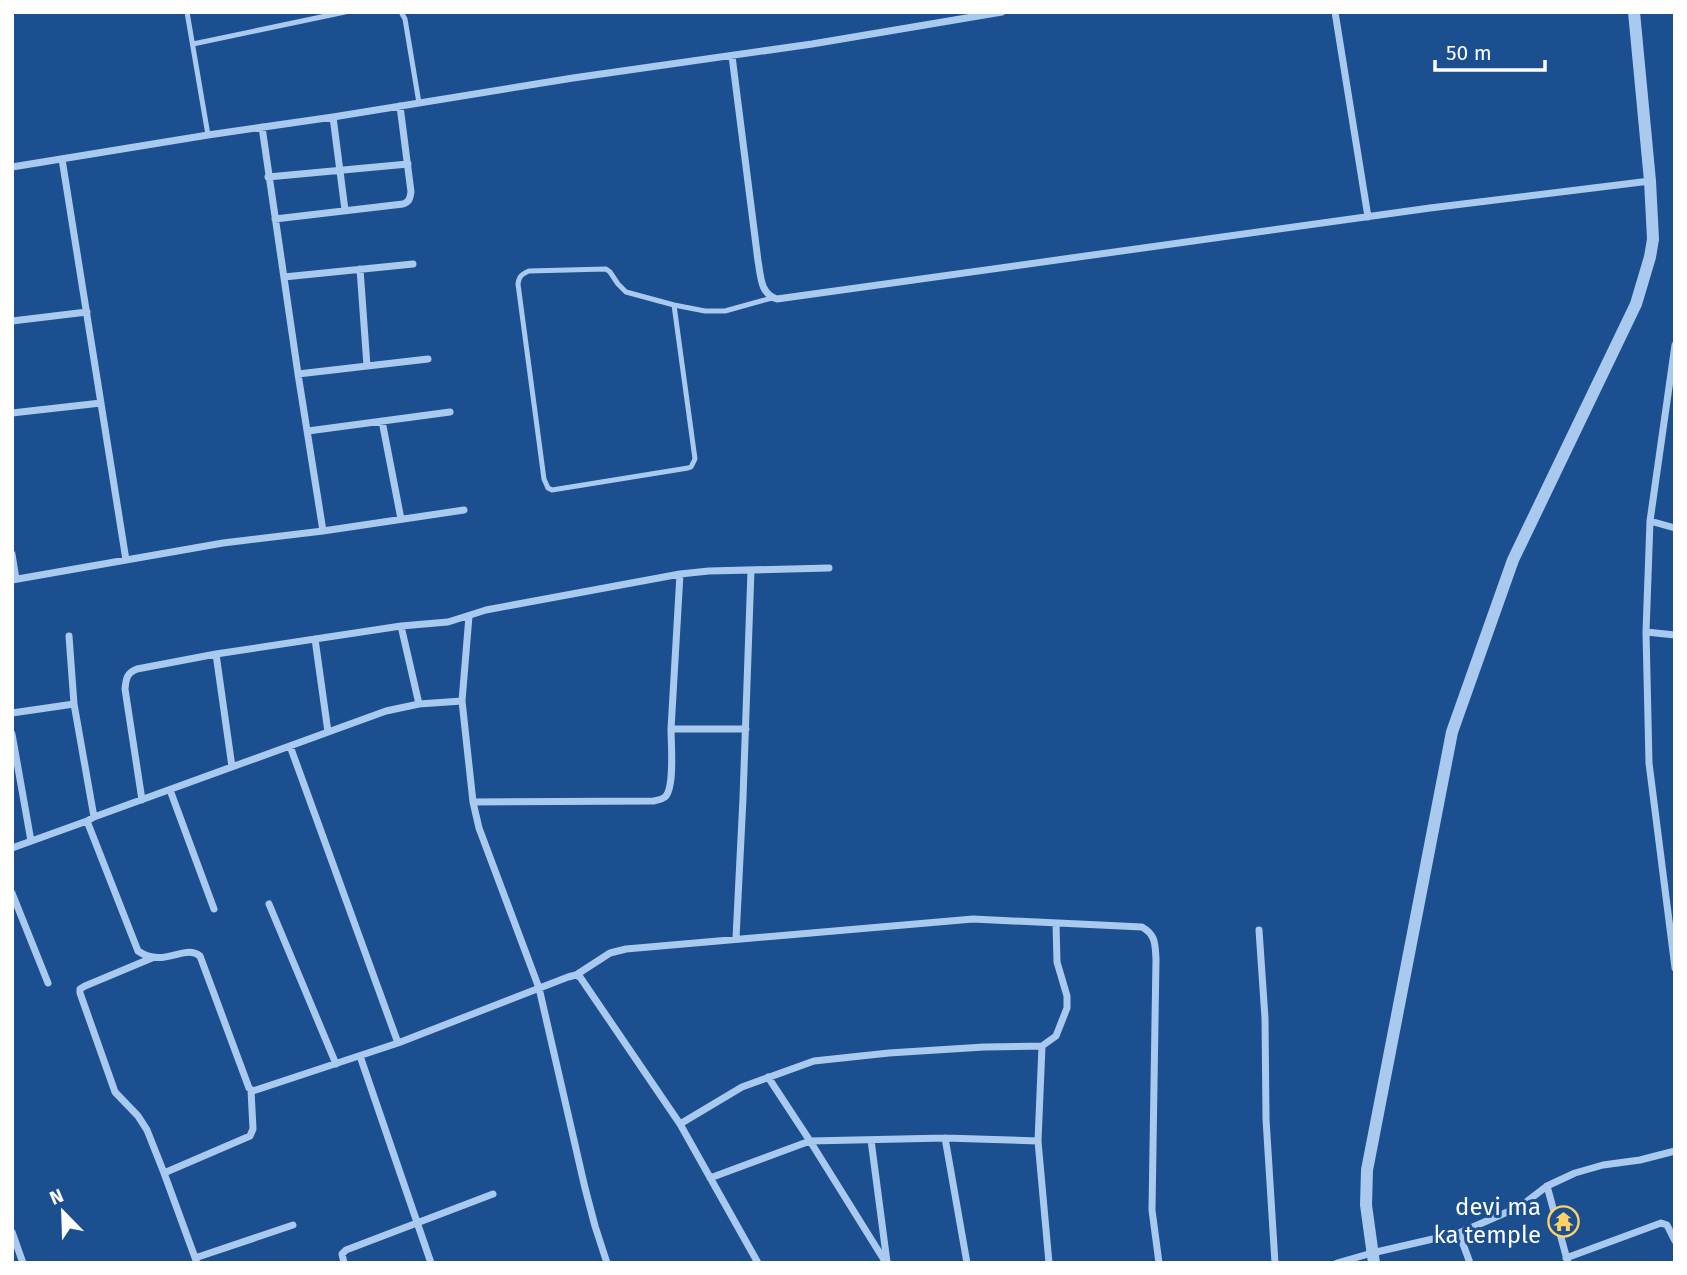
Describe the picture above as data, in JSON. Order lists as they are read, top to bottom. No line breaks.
{"places":{"temple":["devi ma ka temple"]},"scale_bar":"50 m","north":"top left"}
